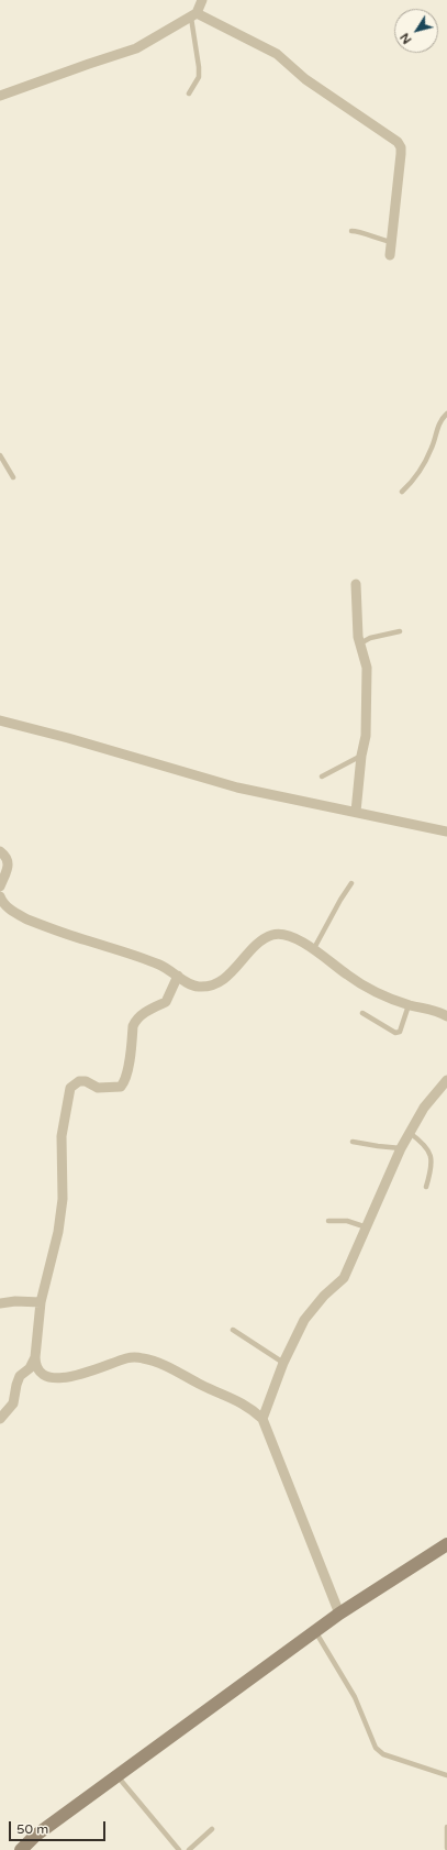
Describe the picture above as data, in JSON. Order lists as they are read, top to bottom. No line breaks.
{"scale_bar":"50 m","north":"bottom left"}
